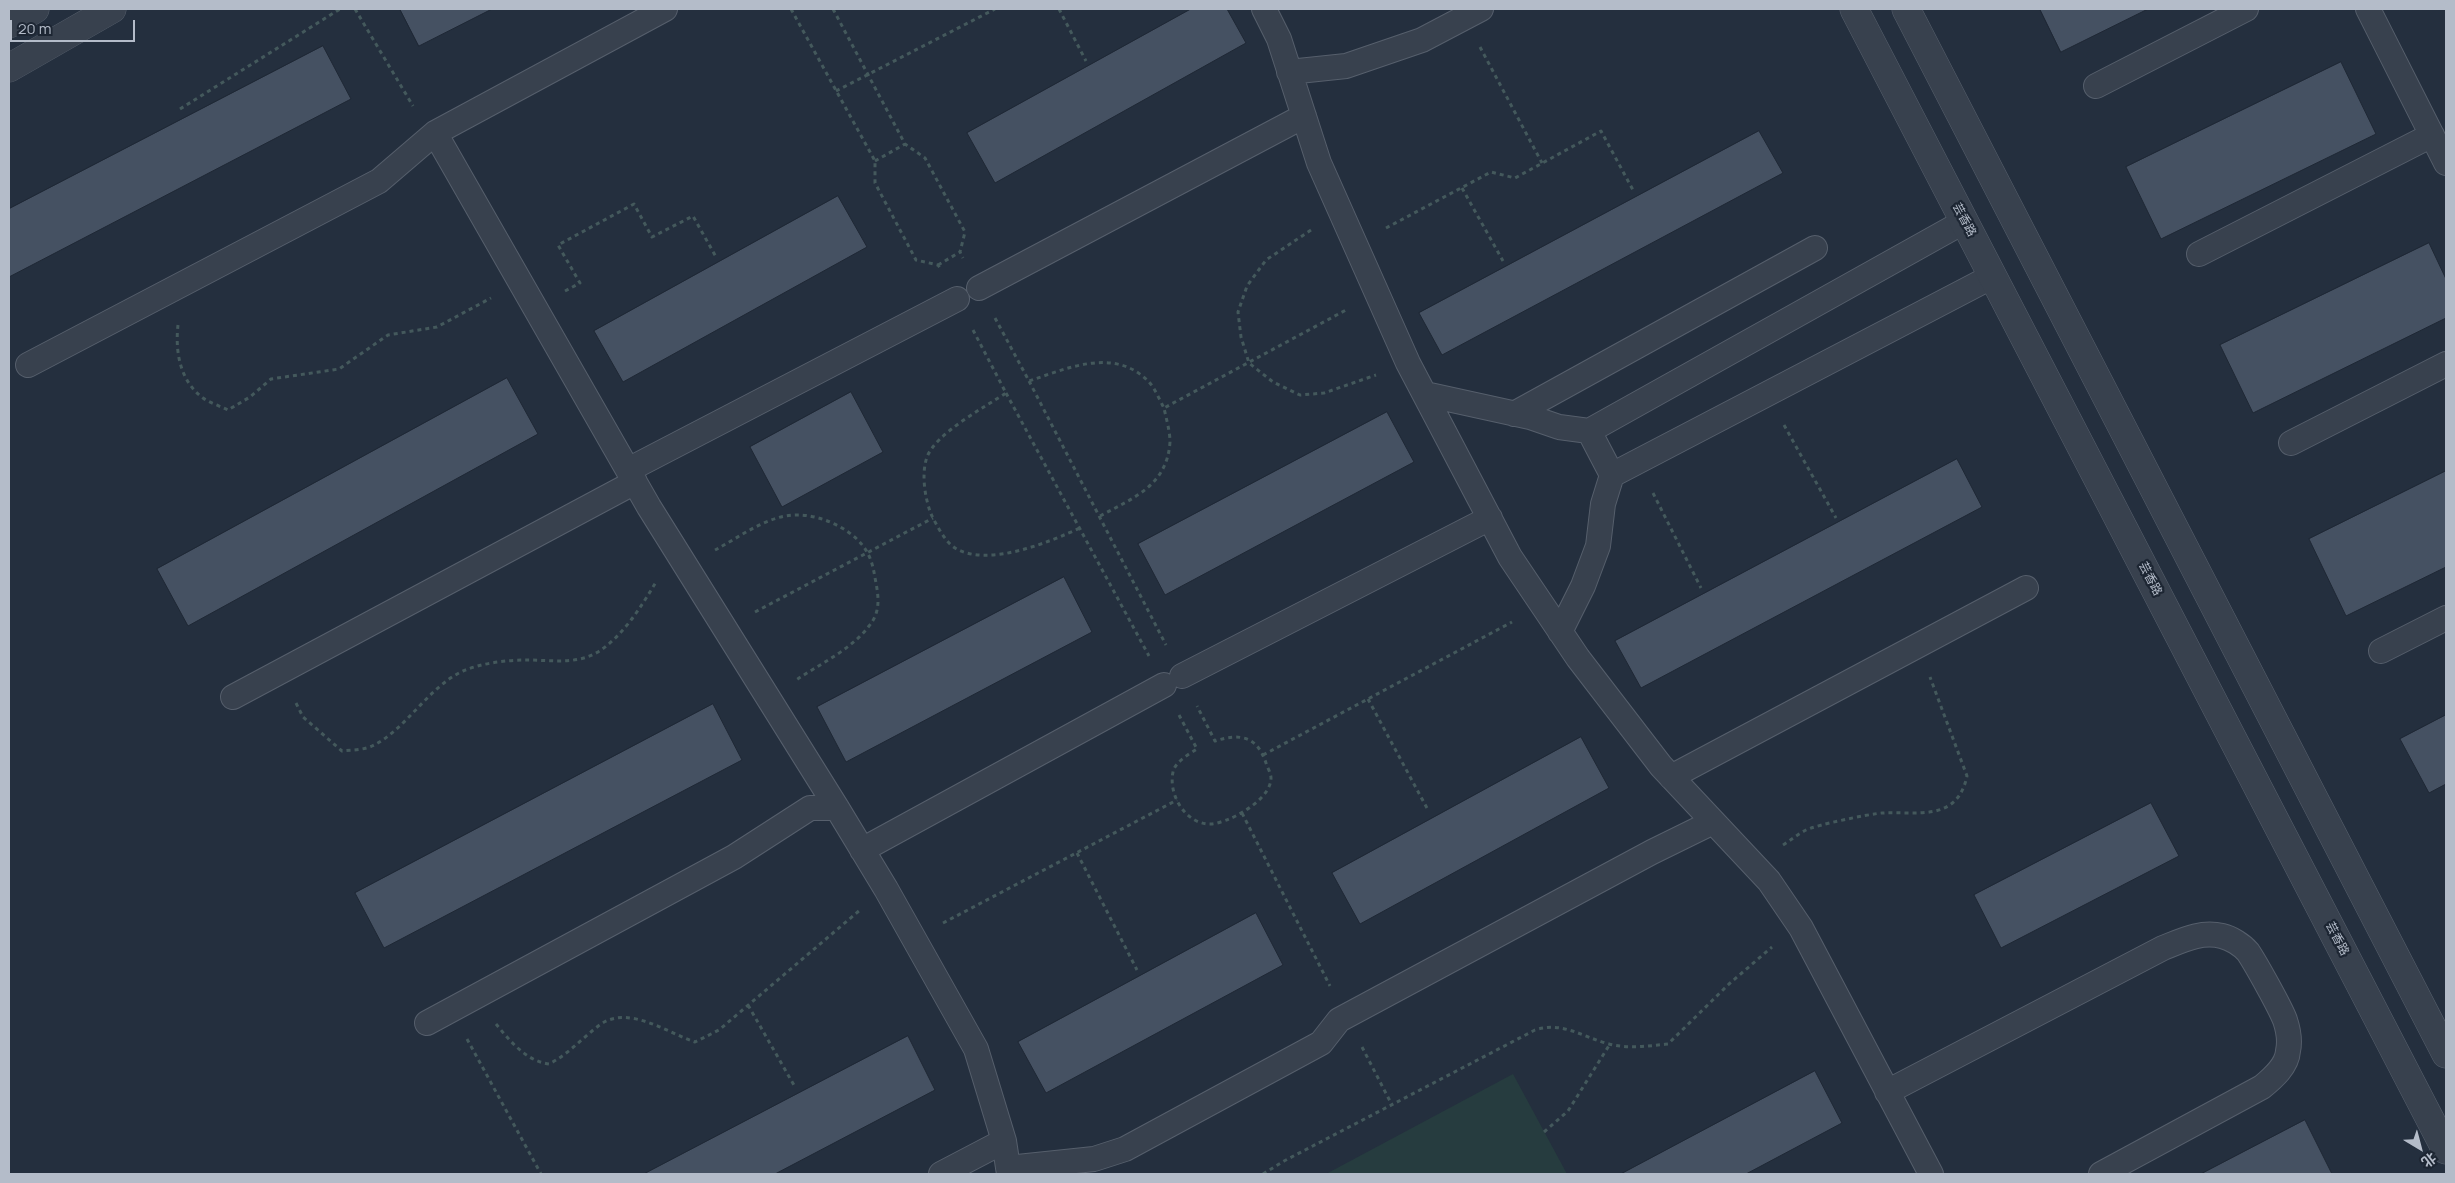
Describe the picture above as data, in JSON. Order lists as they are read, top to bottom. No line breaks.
{"streets":{"street":["芸香路"]},"scale_bar":"20 m","north":"bottom right"}
